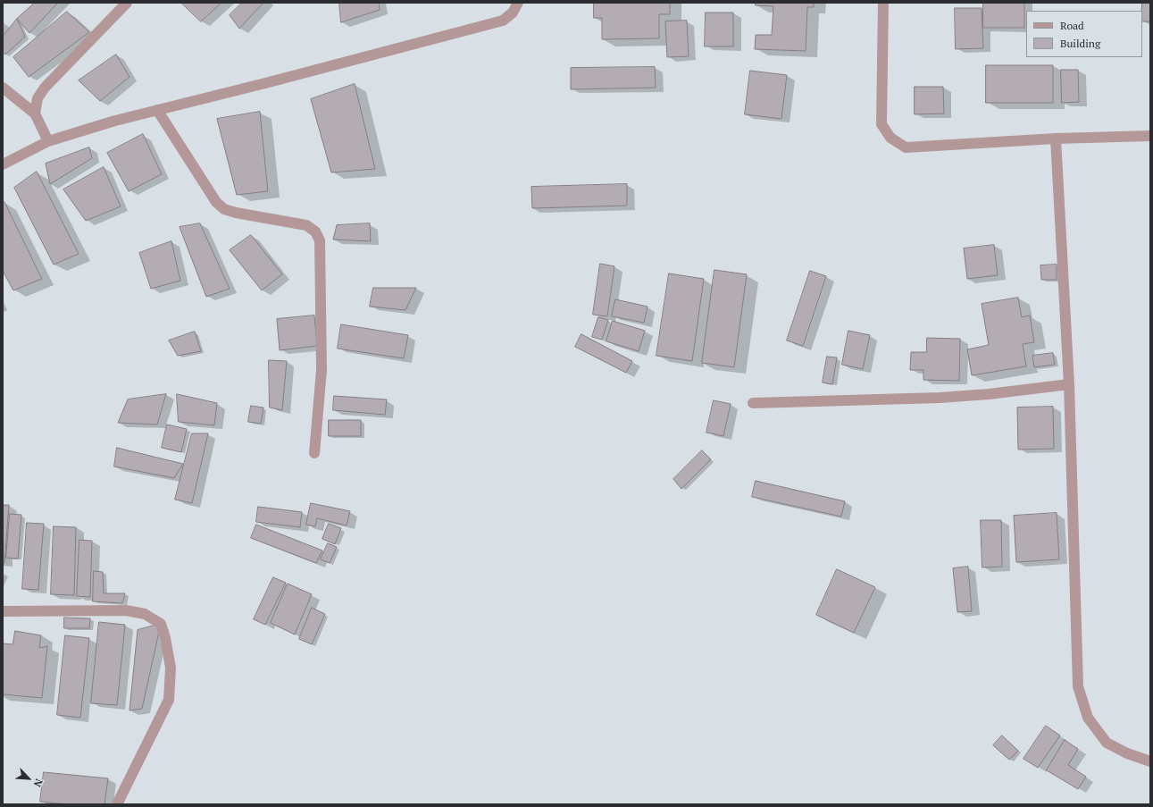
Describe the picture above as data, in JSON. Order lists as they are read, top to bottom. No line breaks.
{"legend":["Road","Building"],"north":"bottom right"}
